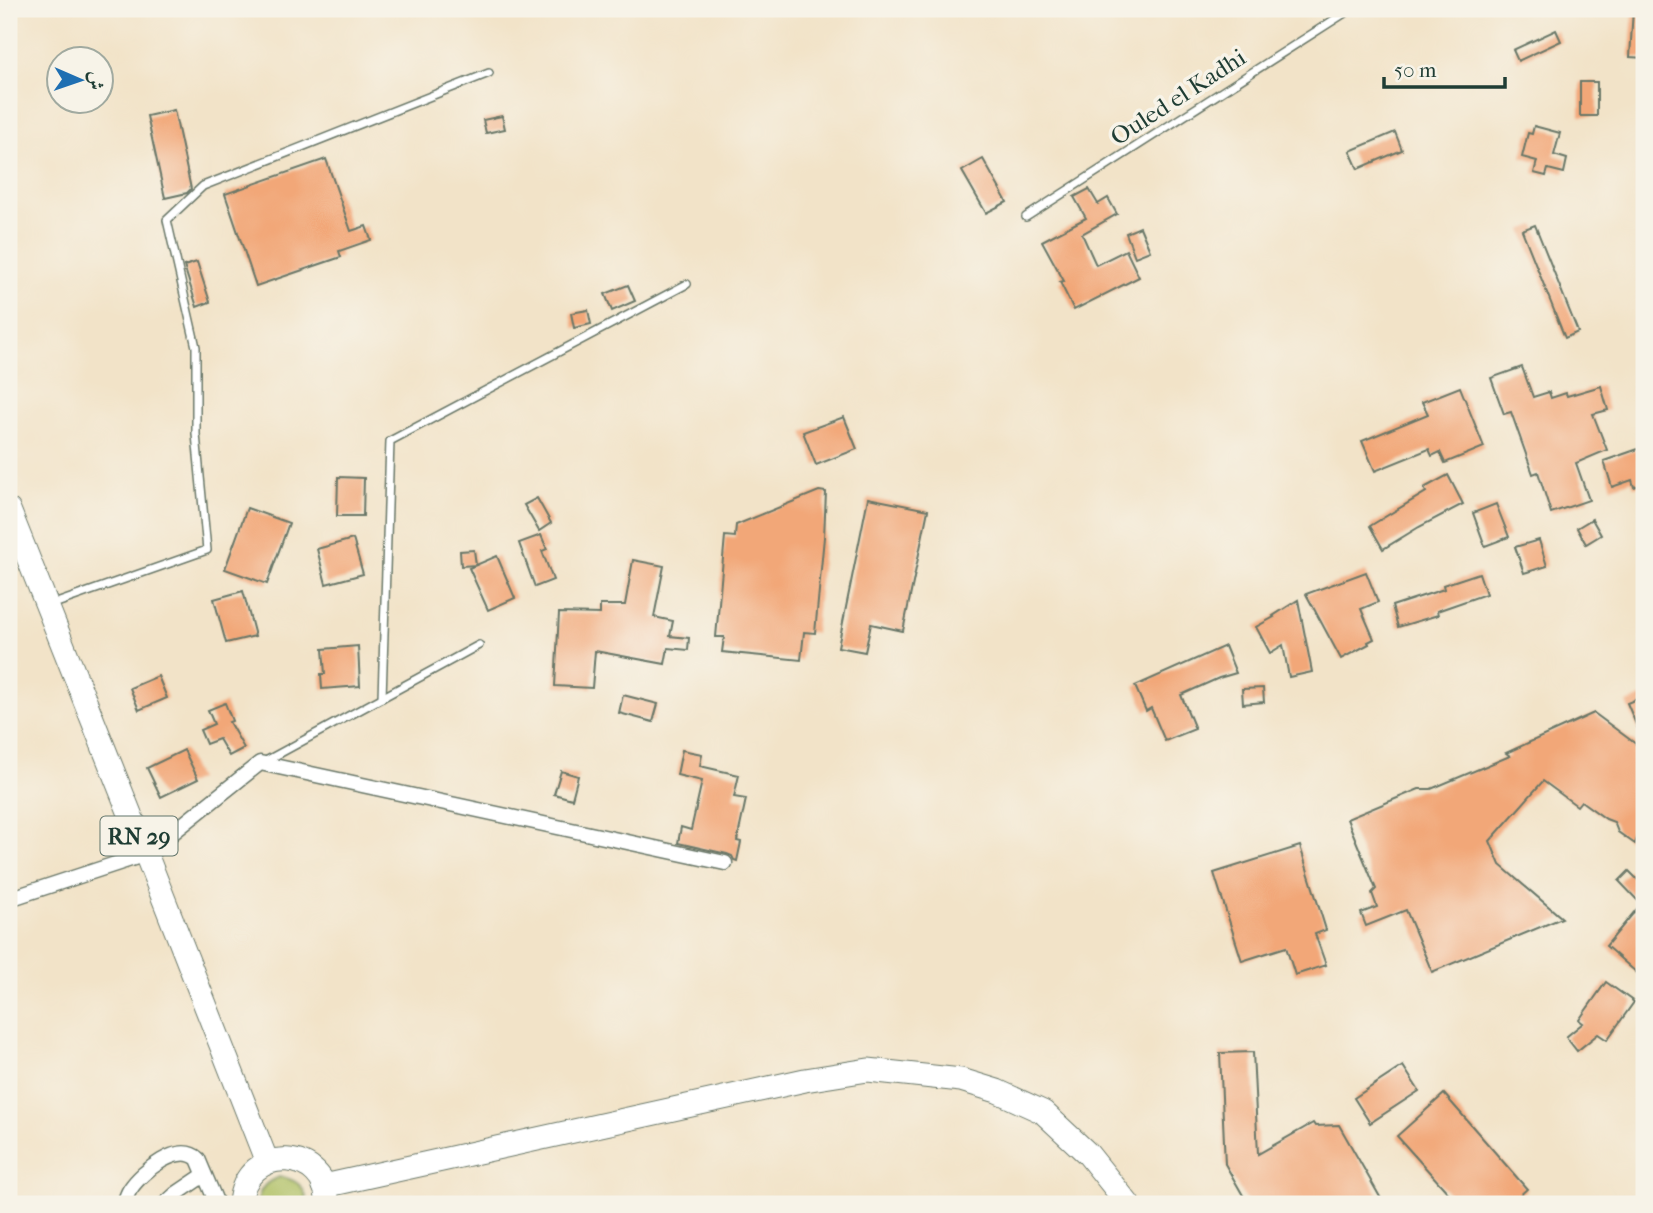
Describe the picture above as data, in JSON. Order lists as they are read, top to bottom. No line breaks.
{"streets":{"main road":["RN 29"],"lane":["Ouled el Kadhi"]},"scale_bar":"50 m","north":"right"}
